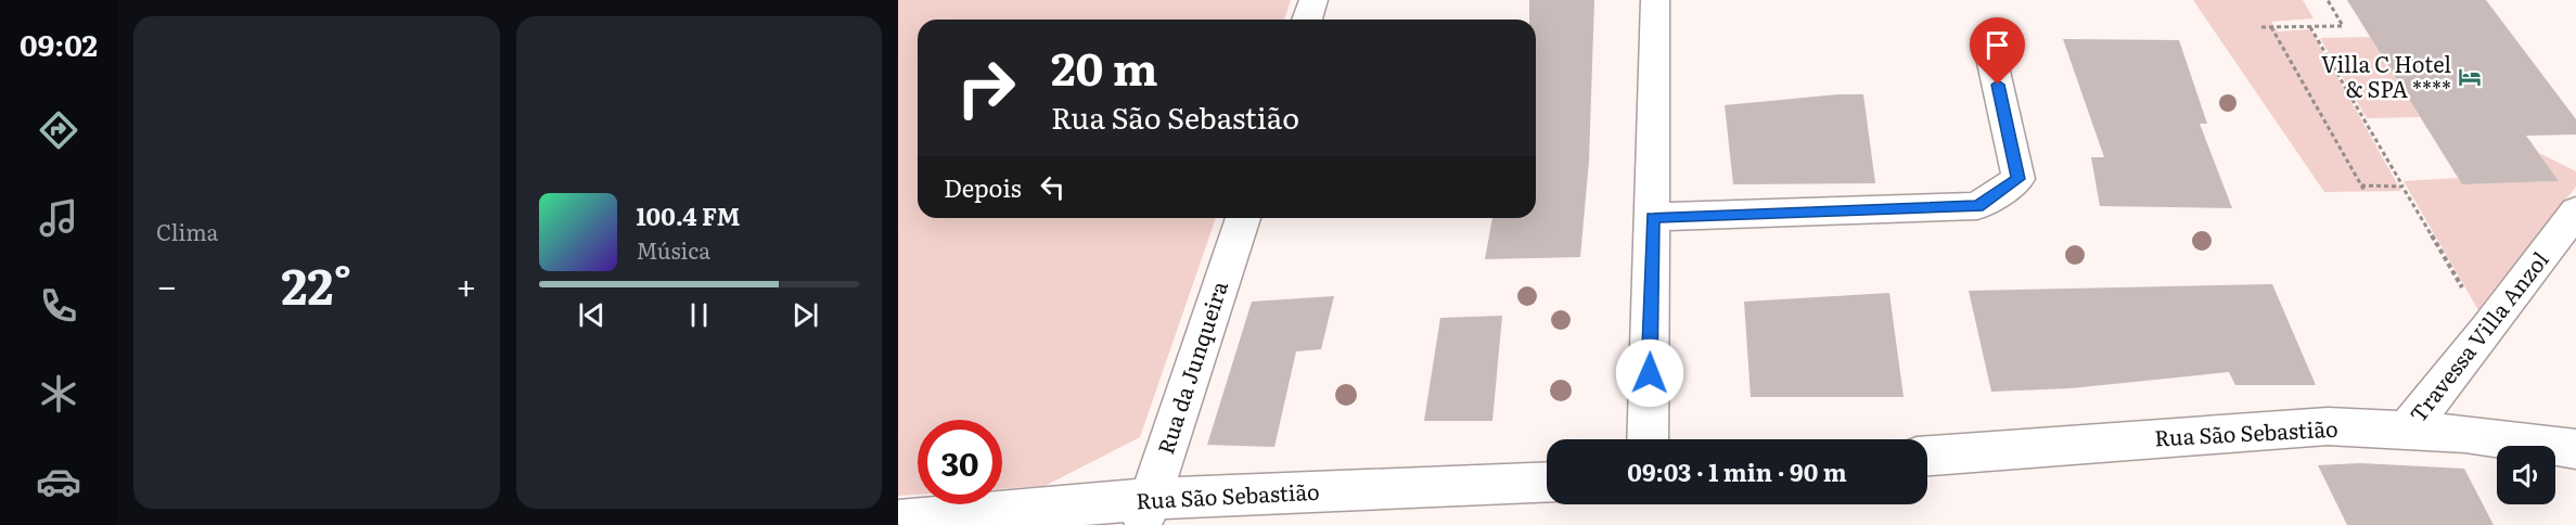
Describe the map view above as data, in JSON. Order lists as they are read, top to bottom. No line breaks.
{"streets":{"street":["Travessa Villa Anzol","Rua da Junqueira","Rua São Sebastião"]},"crossings":[["Travessa Villa Anzol","Rua São Sebastião"],["Rua da Junqueira","Rua São Sebastião"]],"places":{"hotel":["Villa C Hotel & SPA ****"]},"page":{"tabs":"09:02","tile":"Clima","turn":["20 m","Rua São Sebastião"],"then":"Depois","song":["100.4 FM","Música"],"heat":["−","22°","+"],"limit":"30","trip":"09:03 · 1 min · 90 m"}}
